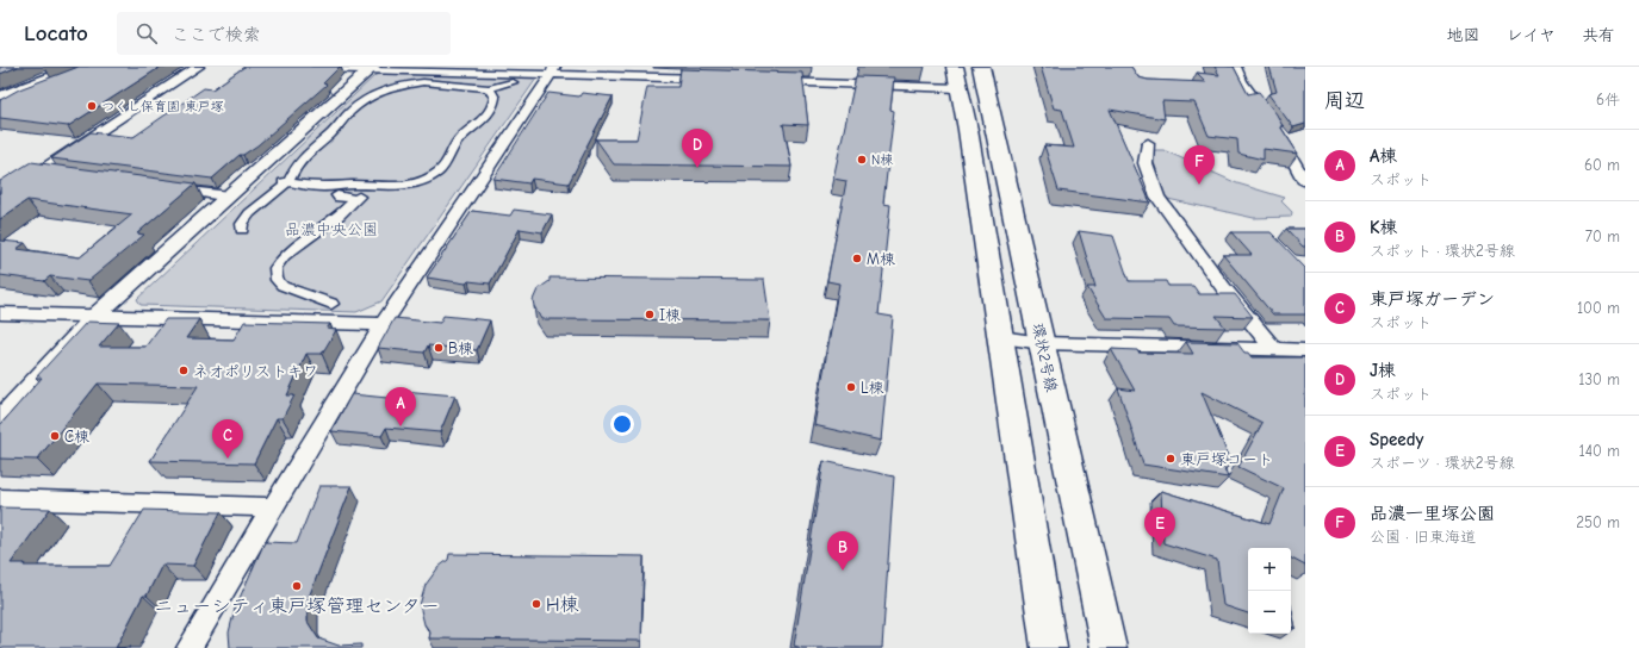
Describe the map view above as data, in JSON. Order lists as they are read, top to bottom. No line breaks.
{"streets":{"main road":["環状2号線"]},"parks":["品濃中央公園"],"places":["つくし保育園 東戸塚","N棟","M棟","I棟","B棟","ネオポリストキワ","L棟","C棟","東戸塚コート","ニューシティ東戸塚管理センター","H棟"],"page":{"header":"Locato","search":"ここで検索","nav":["地図","レイヤ","共有"],"heading":["周辺","6件"],"pins":["D","F","A","C","E","B"],"list":[{"mark":"A","name":"A棟","note":"スポット","value":"60 m"},{"mark":"B","name":"K棟","note":"スポット · 環状2号線","value":"70 m"},{"mark":"C","name":"東戸塚ガーデン","note":"スポット","value":"100 m"},{"mark":"D","name":"J棟","note":"スポット","value":"130 m"},{"mark":"E","name":"Speedy","note":"スポーツ · 環状2号線","value":"140 m"},{"mark":"F","name":"品濃一里塚公園","note":"公園 · 旧東海道","value":"250 m"}],"map_buttons":["+","−"]}}
